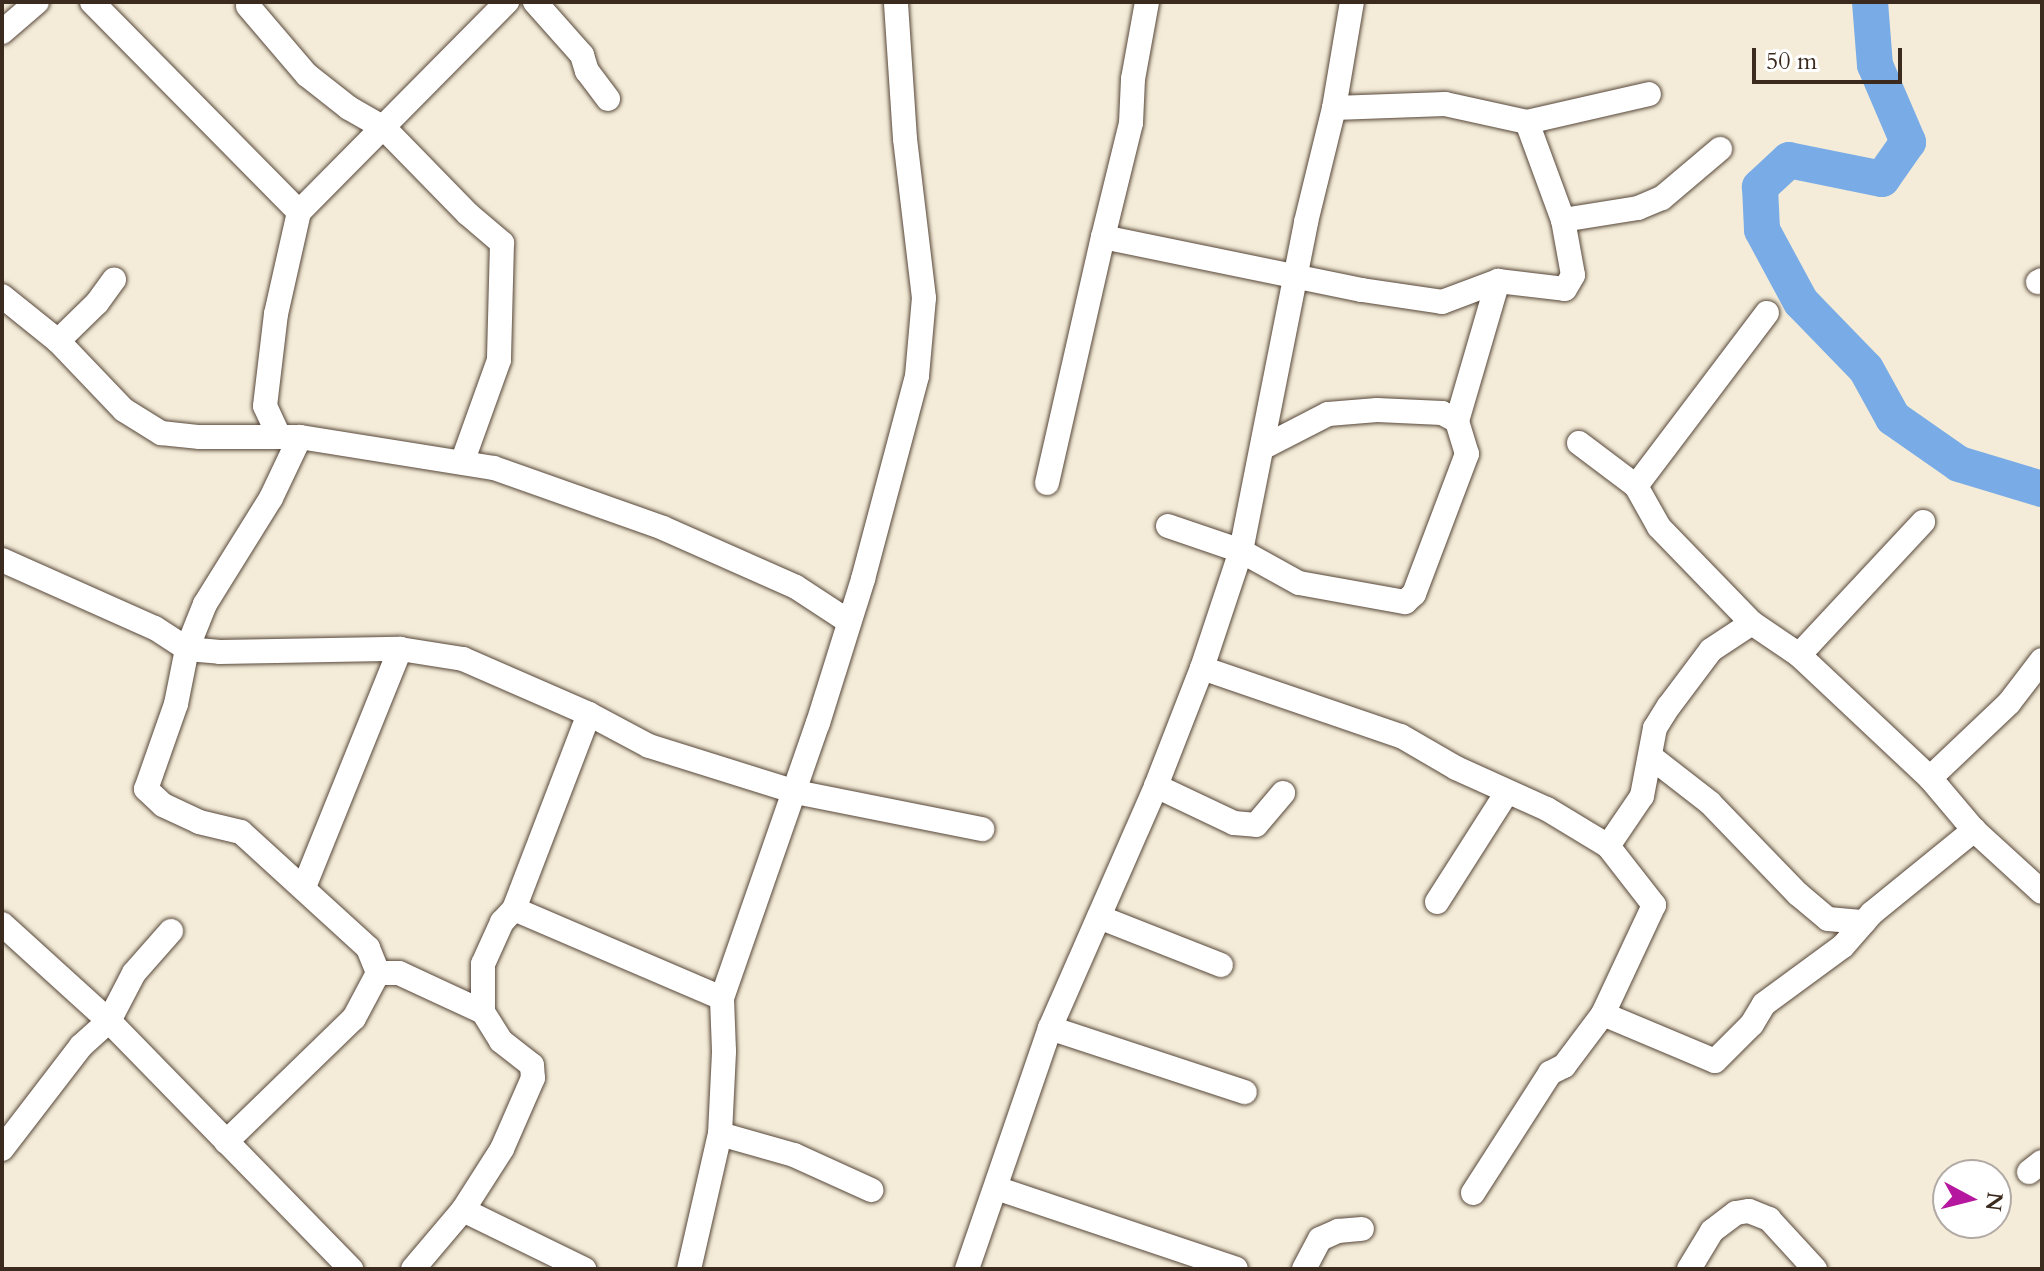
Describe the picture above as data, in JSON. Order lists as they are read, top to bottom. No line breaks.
{"scale_bar":"50 m","north":"right"}
